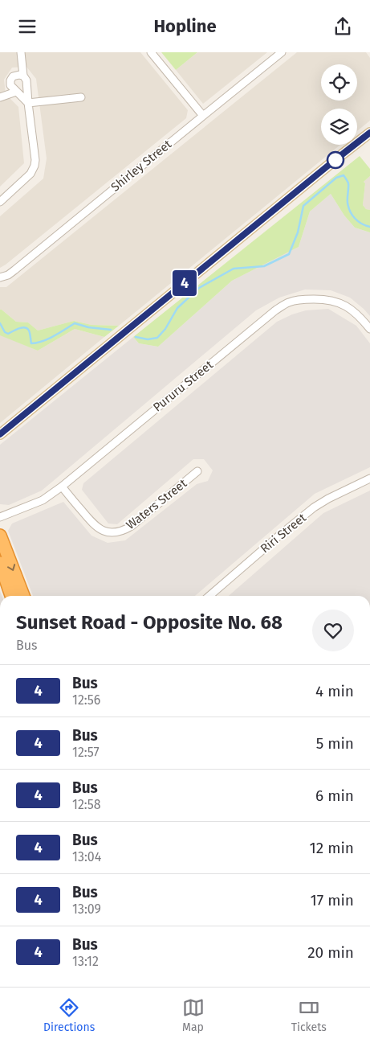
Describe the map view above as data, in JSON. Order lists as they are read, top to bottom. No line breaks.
{"streets":{"street":["Shirley Street","Pururu Street","Waters Street","Riri Street"]},"crossings":[["Pururu Street","Waters Street"]],"lines":["bus line 4"],"page":{"header":"Hopline","on_map":"4","heading":["Sunset Road - Opposite No. 68","Bus"],"list":[{"mark":"4","name":"Bus","note":"12:56","value":"4 min"},{"mark":"4","name":"Bus","note":"12:57","value":"5 min"},{"mark":"4","name":"Bus","note":"12:58","value":"6 min"},{"mark":"4","name":"Bus","note":"13:04","value":"12 min"},{"mark":"4","name":"Bus","note":"13:09","value":"17 min"},{"mark":"4","name":"Bus","note":"13:12","value":"20 min"}],"tabs":["Directions","Map","Tickets"]}}
